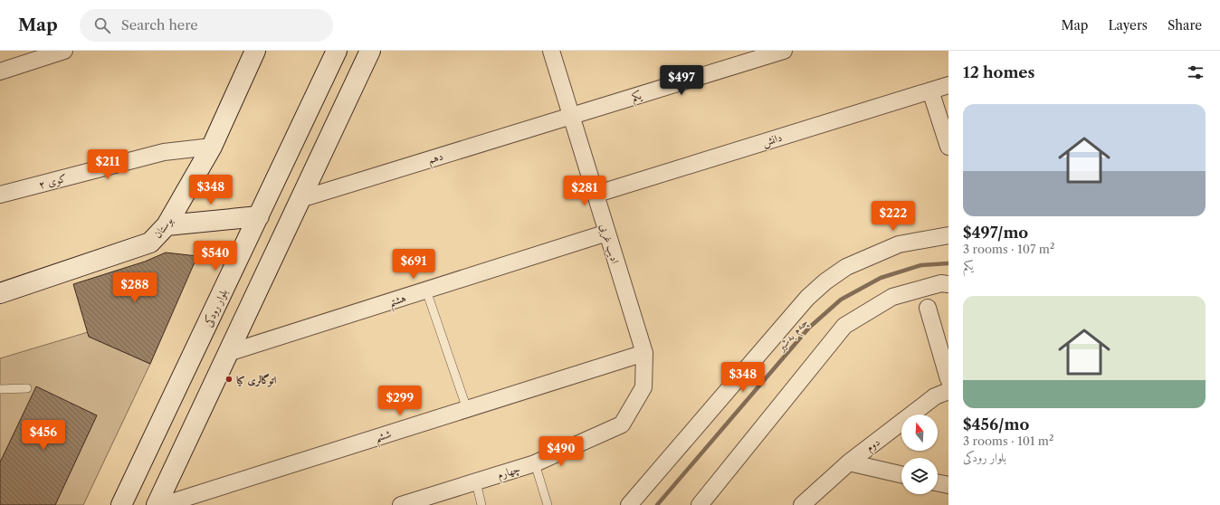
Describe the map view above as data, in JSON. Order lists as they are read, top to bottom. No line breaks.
{"streets":{"main road":["بوستان","بلوار رودکی"],"street":["یکم","دانش","دهم","کوی ۲","ادیب غربی","هشتم","ششم","دوم","چهارم"]},"crossings":[["یکم","دهم"],["یکم","ادیب غربی"],["دانش","ادیب غربی"],["دهم","ادیب غربی"],["کوی ۲","بوستان"],["ادیب غربی","هشتم"],["ادیب غربی","ششم"],["ادیب غربی","چهارم"],["ششم","چهارم"]],"water":["چەم بەشیر"],"places":["اتوگالری کیا"],"north":"top","page":{"header":"Map","search":"Search here","nav":["Map","Layers","Share"],"heading":"12 homes","price":["$497","$211","$348","$281","$222","$540","$691","$288","$348","$299","$456","$490"],"list":[{"name":"$497/mo","note":"3 rooms · 107 m² · یکم"},{"name":"$456/mo","note":"3 rooms · 101 m² · بلوار رودکی"}]}}
